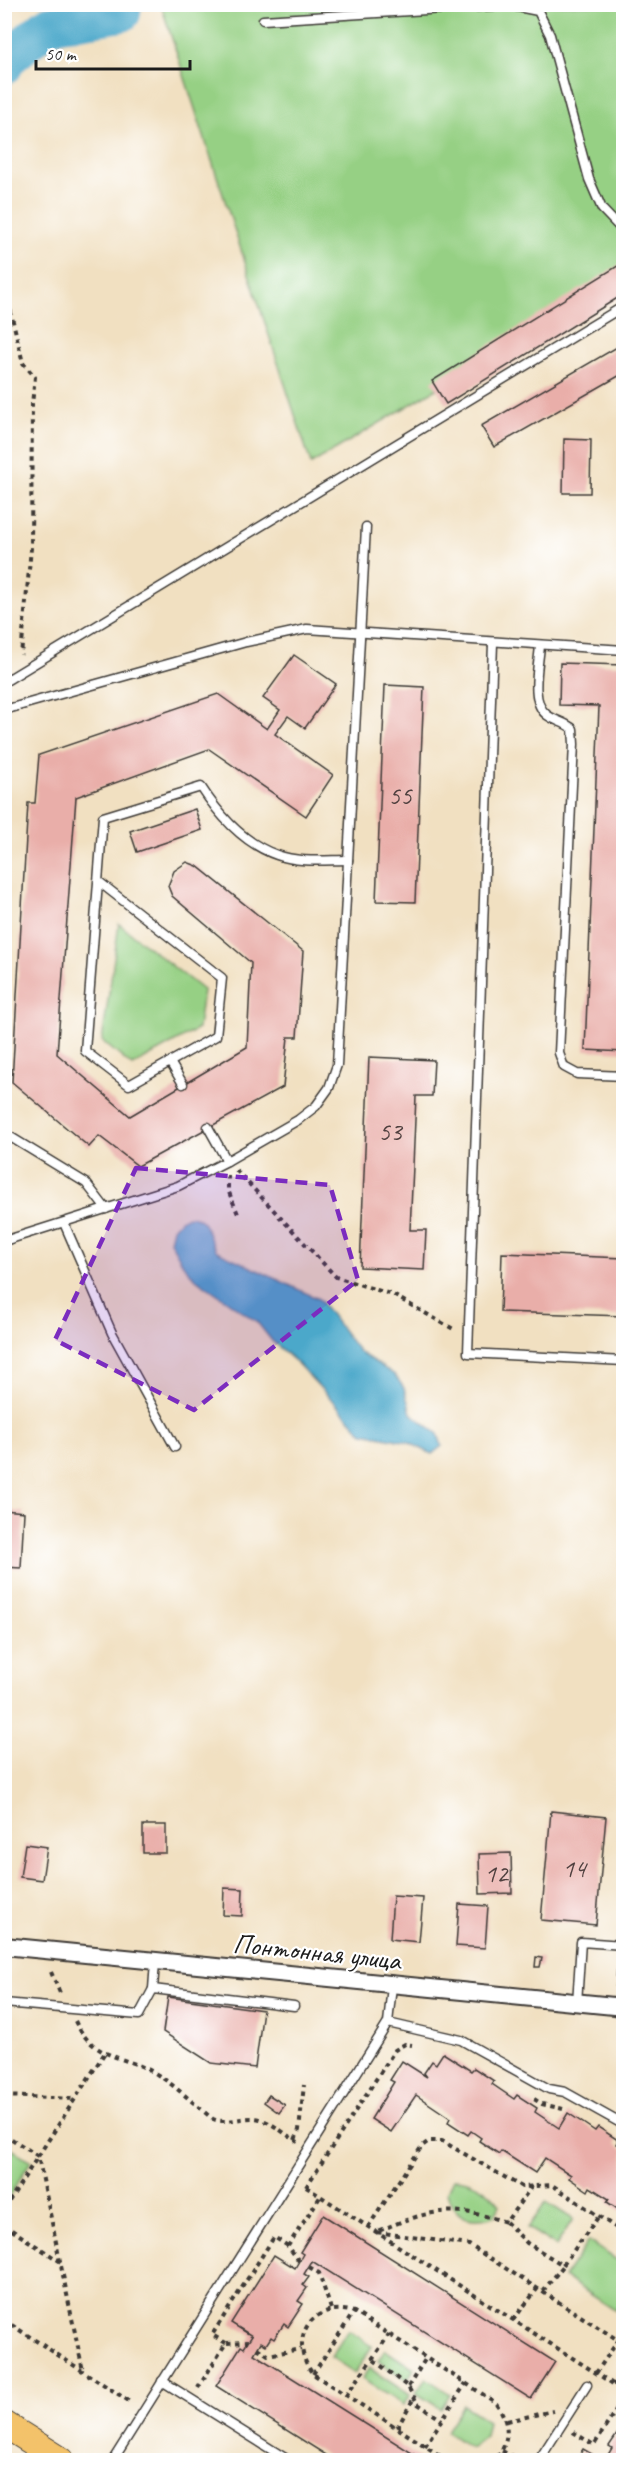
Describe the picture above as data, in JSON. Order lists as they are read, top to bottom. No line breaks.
{"streets":{"street":["Понтонная улица"]},"house_numbers":["55","53","14","12"],"scale_bar":"50 m"}
